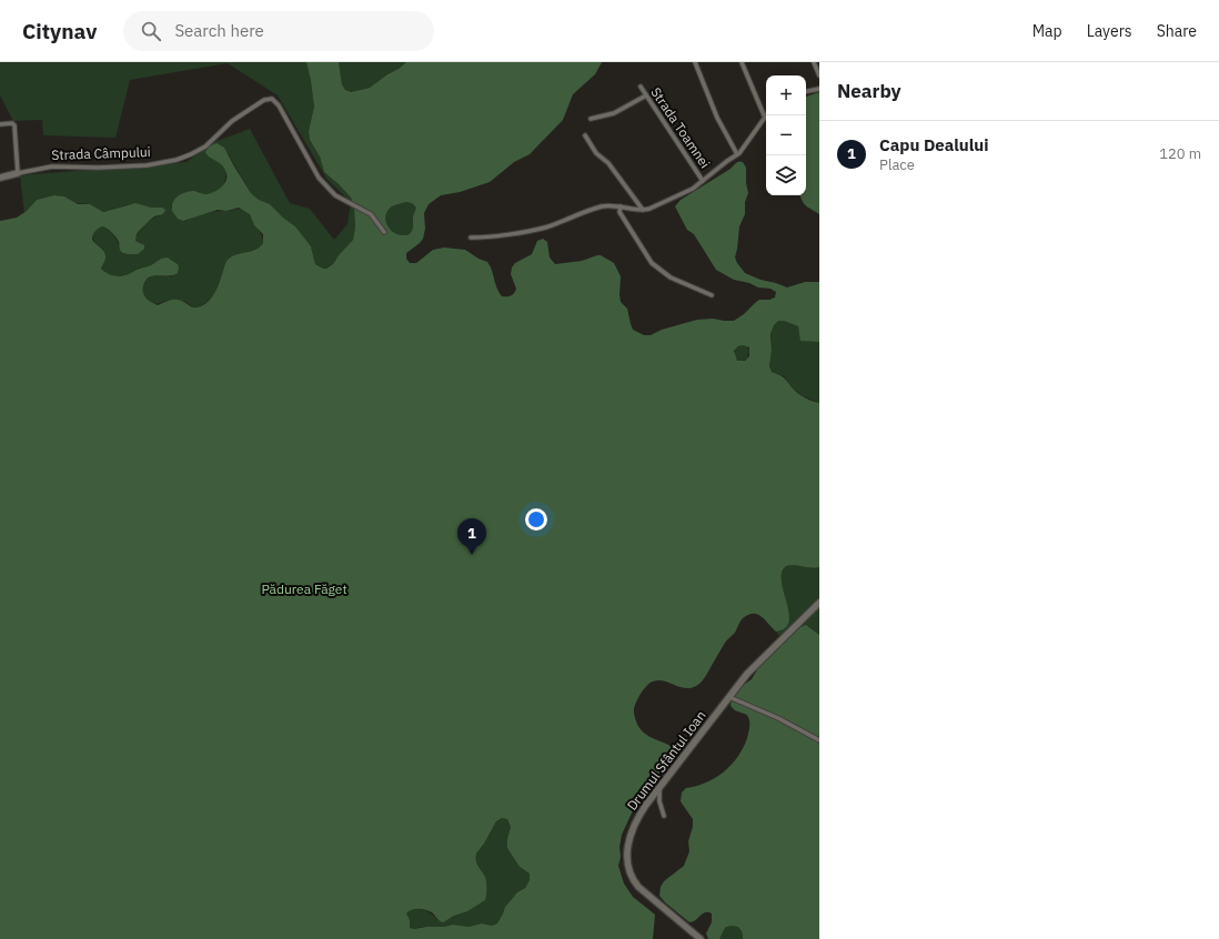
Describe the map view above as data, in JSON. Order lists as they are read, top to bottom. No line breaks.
{"streets":{"main road":["Strada Câmpului","Drumul Sfântul Ioan"],"street":["Strada Toamnei"]},"parks":["Pădurea Făget"],"page":{"header":"Citynav","search":"Search here","nav":["Map","Layers","Share"],"heading":"Nearby","map_buttons":["+","−"],"list":[{"mark":"1","name":"Capu Dealului","note":"Place","value":"120 m"}],"pins":"1"}}
